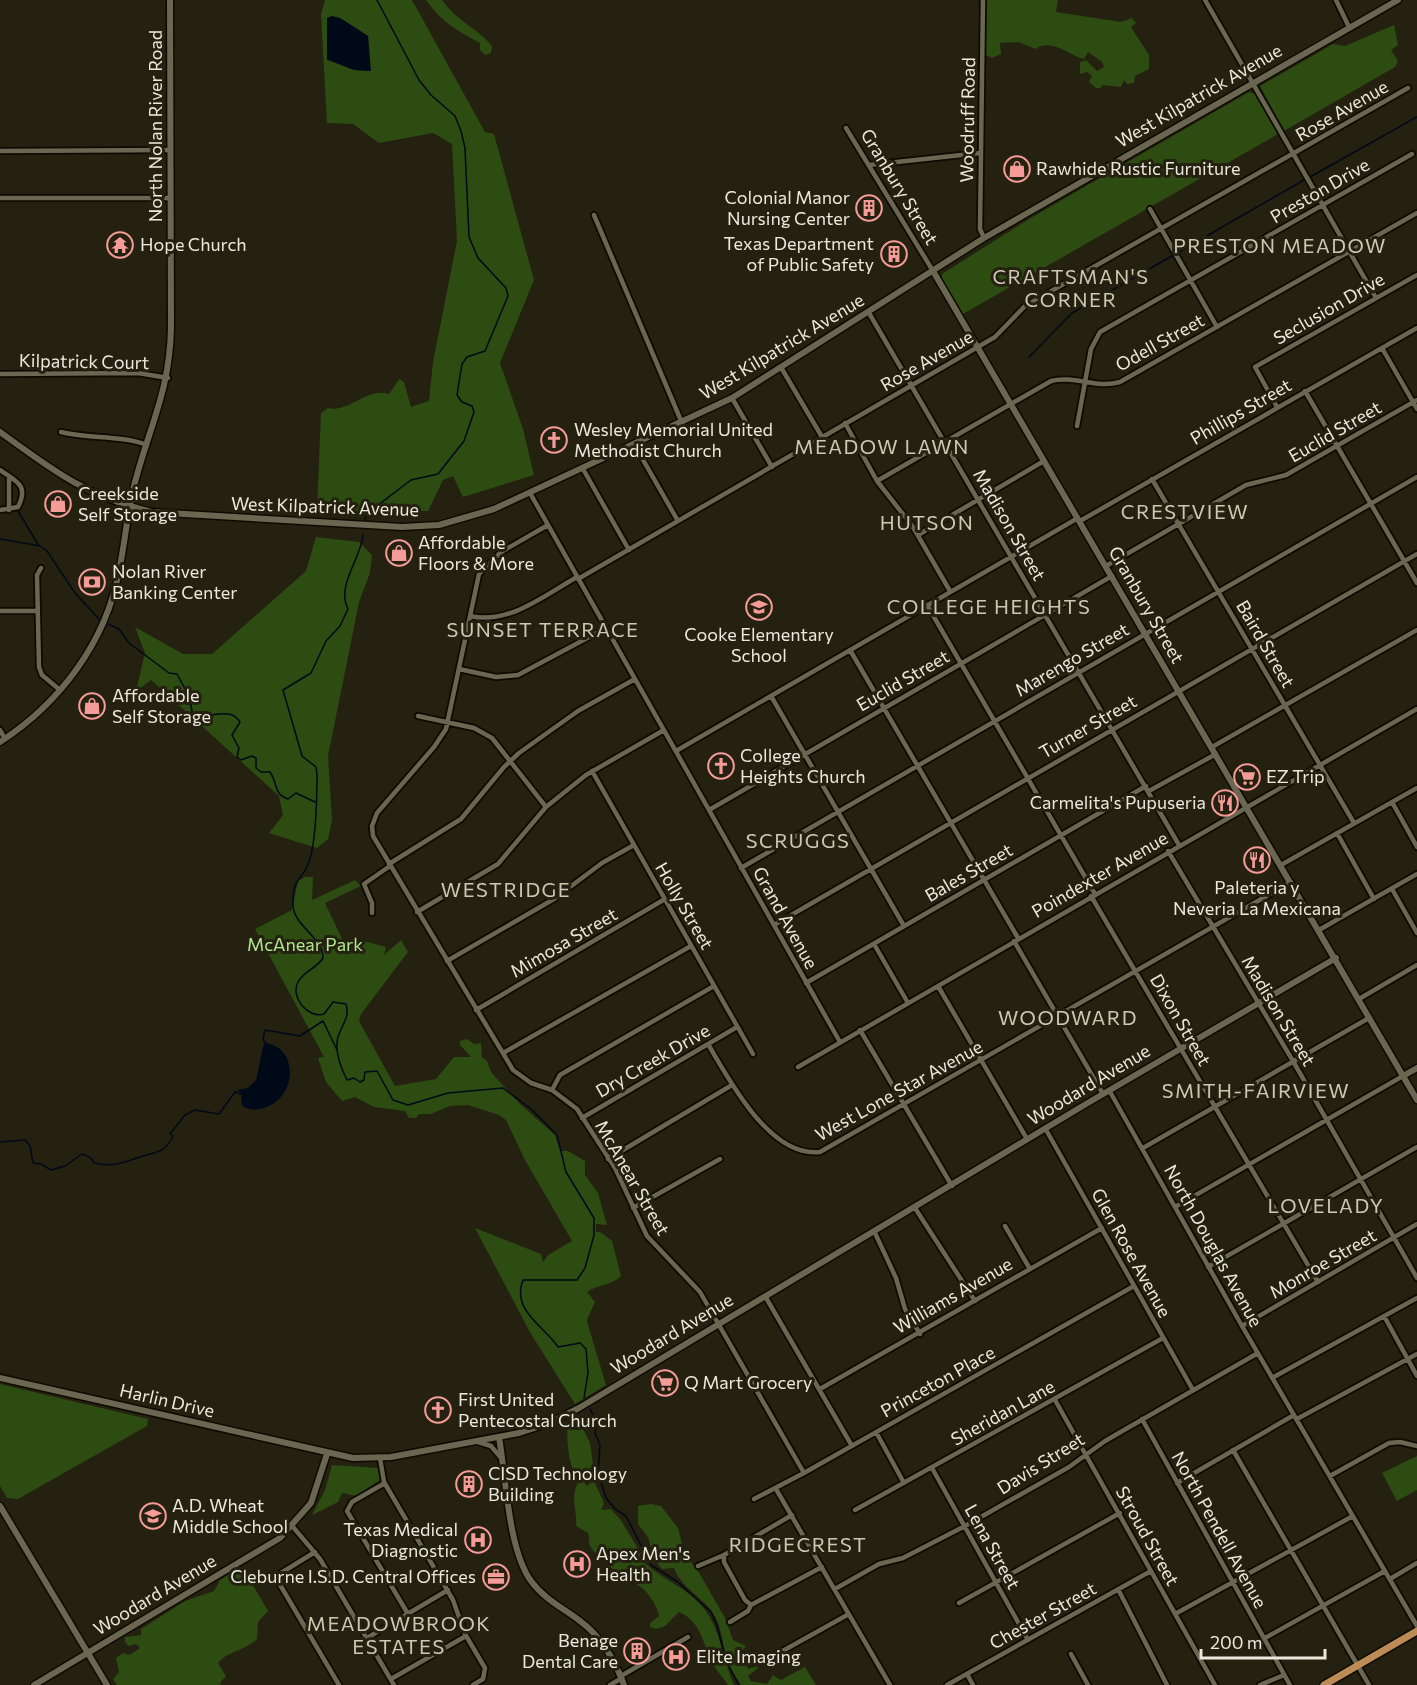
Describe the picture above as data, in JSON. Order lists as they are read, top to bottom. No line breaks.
{"streets":{"street":["West Kilpatrick Avenue","Rose Avenue","Woodruff Road","North Nolan River Road","Granbury Street","Preston Drive","Seclusion Drive","Odell Street","Kilpatrick Court","Phillips Street","Euclid Street","Madison Street","Baird Street","Marengo Street","Turner Street","Bales Street","Poindexter Avenue","Holly Street","Grand Avenue","Mimosa Street","Dixon Street","Dry Creek Drive","Woodard Avenue","West Lone Star Avenue","McAnear Street","North Douglas Avenue","Glen Rose Avenue","Monroe Street","Williams Avenue","Princeton Place","Harlin Drive","Sheridan Lane","Davis Street","North Pendell Avenue","Stroud Street","Lena Street","Chester Street"]},"crossings":[["West Kilpatrick Avenue","Woodruff Road"],["West Kilpatrick Avenue","North Nolan River Road"],["West Kilpatrick Avenue","Granbury Street"],["West Kilpatrick Avenue","Madison Street"],["West Kilpatrick Avenue","Grand Avenue"],["Rose Avenue","Granbury Street"],["Rose Avenue","Madison Street"],["Rose Avenue","Grand Avenue"],["North Nolan River Road","Kilpatrick Court"],["Granbury Street","Odell Street"],["Granbury Street","Phillips Street"],["Granbury Street","Euclid Street"],["Granbury Street","Marengo Street"],["Granbury Street","Turner Street"],["Granbury Street","Poindexter Avenue"],["Granbury Street","Woodard Avenue"],["Granbury Street","West Lone Star Avenue"],["Preston Drive","Odell Street"],["Seclusion Drive","Phillips Street"],["Odell Street","Madison Street"],["Phillips Street","Madison Street"],["Phillips Street","Baird Street"],["Phillips Street","Grand Avenue"],["Phillips Street","Dixon Street"],["Phillips Street","North Douglas Avenue"],["Euclid Street","Madison Street"],["Euclid Street","Baird Street"],["Euclid Street","Grand Avenue"],["Euclid Street","Dixon Street"],["Euclid Street","North Douglas Avenue"],["Madison Street","Marengo Street"],["Madison Street","Turner Street"],["Madison Street","Bales Street"],["Madison Street","Poindexter Avenue"],["Madison Street","Woodard Avenue"],["Madison Street","West Lone Star Avenue"],["Madison Street","Monroe Street"],["Baird Street","Marengo Street"],["Baird Street","Turner Street"],["Baird Street","Poindexter Avenue"],["Marengo Street","Grand Avenue"],["Marengo Street","Dixon Street"],["Marengo Street","North Douglas Avenue"],["Turner Street","Grand Avenue"],["Turner Street","Dixon Street"],["Turner Street","North Douglas Avenue"],["Bales Street","Grand Avenue"],["Bales Street","Dixon Street"],["Bales Street","North Douglas Avenue"],["Poindexter Avenue","Grand Avenue"],["Poindexter Avenue","Dixon Street"],["Poindexter Avenue","North Douglas Avenue"],["Holly Street","Mimosa Street"],["Holly Street","Dry Creek Drive"],["Mimosa Street","McAnear Street"],["Dixon Street","Woodard Avenue"],["Dixon Street","West Lone Star Avenue"],["Dixon Street","Monroe Street"],["Dry Creek Drive","West Lone Star Avenue"],["Dry Creek Drive","McAnear Street"],["Woodard Avenue","McAnear Street"],["Woodard Avenue","North Douglas Avenue"],["Woodard Avenue","Glen Rose Avenue"],["Woodard Avenue","Harlin Drive"],["West Lone Star Avenue","North Douglas Avenue"],["McAnear Street","Princeton Place"],["North Douglas Avenue","Monroe Street"],["North Douglas Avenue","Davis Street"],["Glen Rose Avenue","Williams Avenue"],["Glen Rose Avenue","Princeton Place"],["Glen Rose Avenue","Sheridan Lane"],["Glen Rose Avenue","Davis Street"],["Sheridan Lane","Stroud Street"],["Sheridan Lane","Lena Street"],["Davis Street","North Pendell Avenue"],["Davis Street","Stroud Street"],["Davis Street","Lena Street"],["Stroud Street","Chester Street"],["Lena Street","Chester Street"]],"districts":["PRESTON MEADOW","CRAFTSMAN'S CORNER","MEADOW LAWN","CRESTVIEW","HUTSON","COLLEGE HEIGHTS","SUNSET TERRACE","SCRUGGS","WESTRIDGE","WOODWARD","SMITH-FAIRVIEW","LOVELADY","RIDGECREST","MEADOWBROOK ESTATES"],"parks":["McAnear Park"],"places":{"shop":["Rawhide Rustic Furniture","Creekside Self Storage","Affordable Floors & More","Affordable Self Storage"],"building":["Colonial Manor Nursing Center","Texas Department of Public Safety","CISD Technology Building","Benage Dental Care"],"temple":["Hope Church"],"church":["Wesley Memorial United Methodist Church","College Heights Church","First United Pentecostal Church"],"bank":["Nolan River Banking Center"],"school or university":["Cooke Elementary School","A.D. Wheat Middle School"],"supermarket":["EZ Trip","Q Mart Grocery"],"restaurant":["Carmelita's Pupuseria","Paleteria y Neveria La Mexicana"],"hospital":["Texas Medical Diagnostic","Apex Men's Health","Elite Imaging"],"office":["Cleburne I.S.D. Central Offices"]},"scale_bar":"200 m"}
